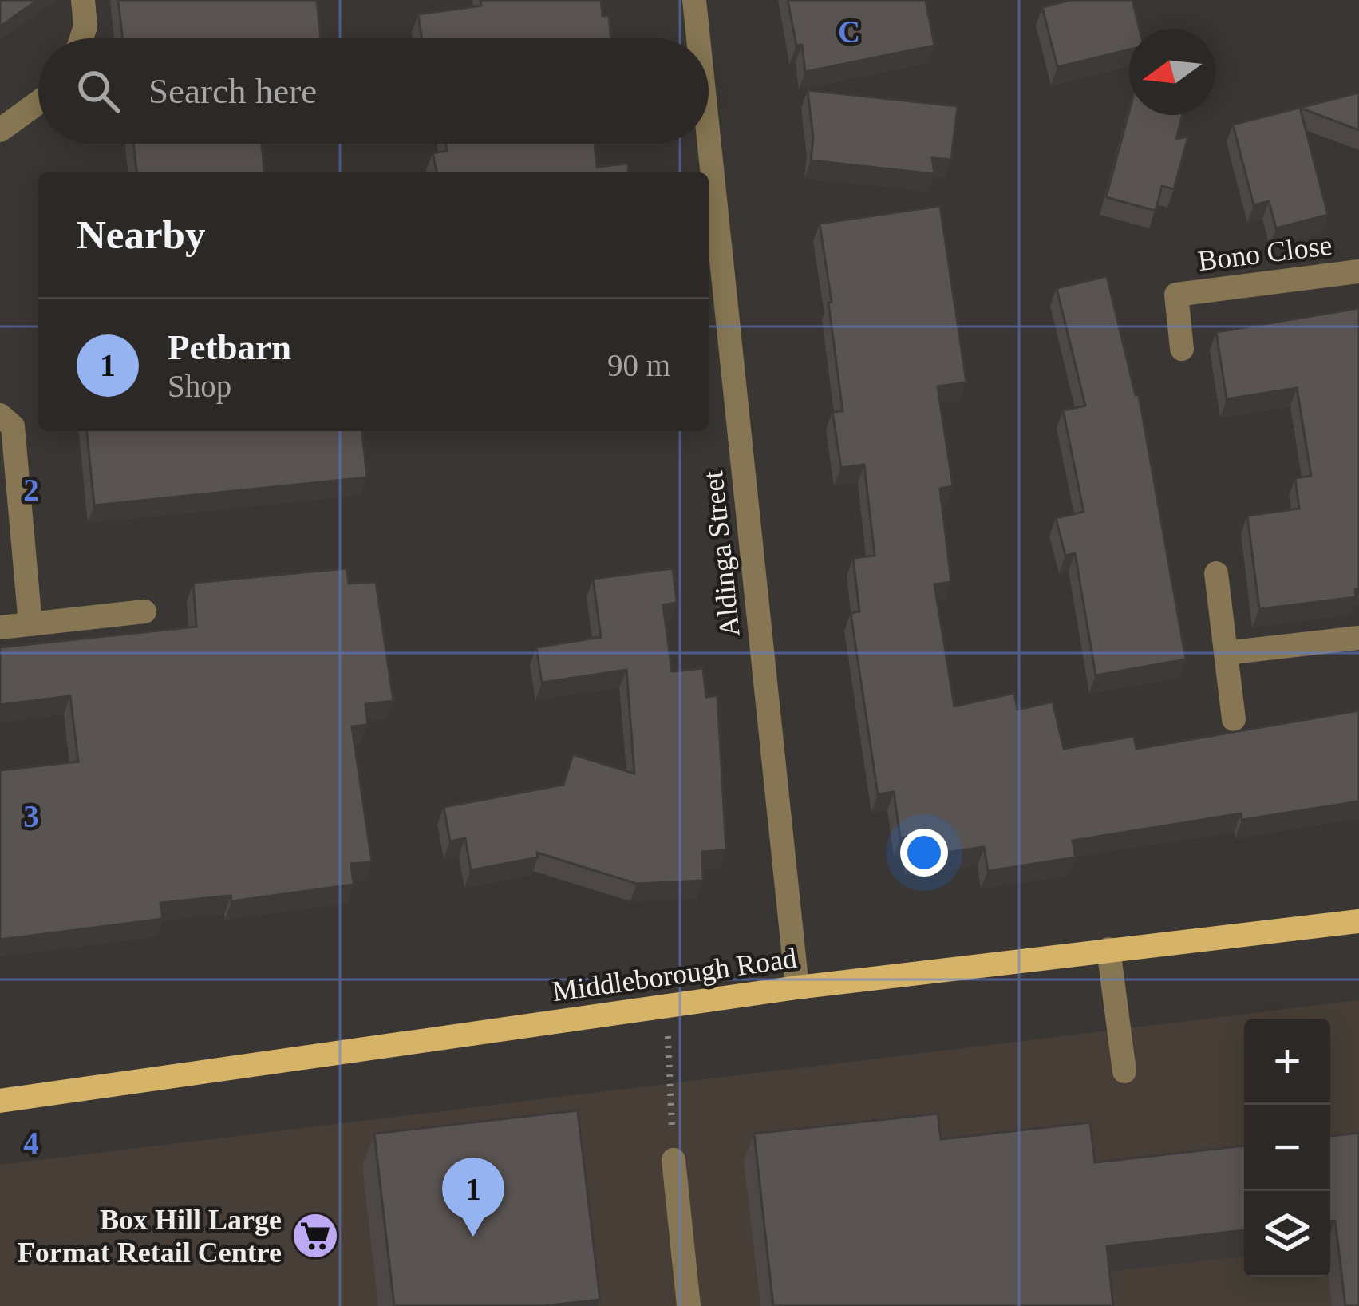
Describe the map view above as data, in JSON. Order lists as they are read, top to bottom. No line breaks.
{"streets":{"main road":["Middleborough Road"],"street":["Bono Close","Aldinga Street"]},"crossings":[["Aldinga Street","Middleborough Road"]],"places":{"supermarket":["Box Hill Large Format Retail Centre"]},"north":"left","page":{"search":"Search here","heading":"Nearby","list":[{"mark":"1","name":"Petbarn","note":"Shop","value":"90 m"}],"map_buttons":["+","−"],"pins":"1"},"grid":{"columns":["C"],"rows":["2","3","4"]}}
